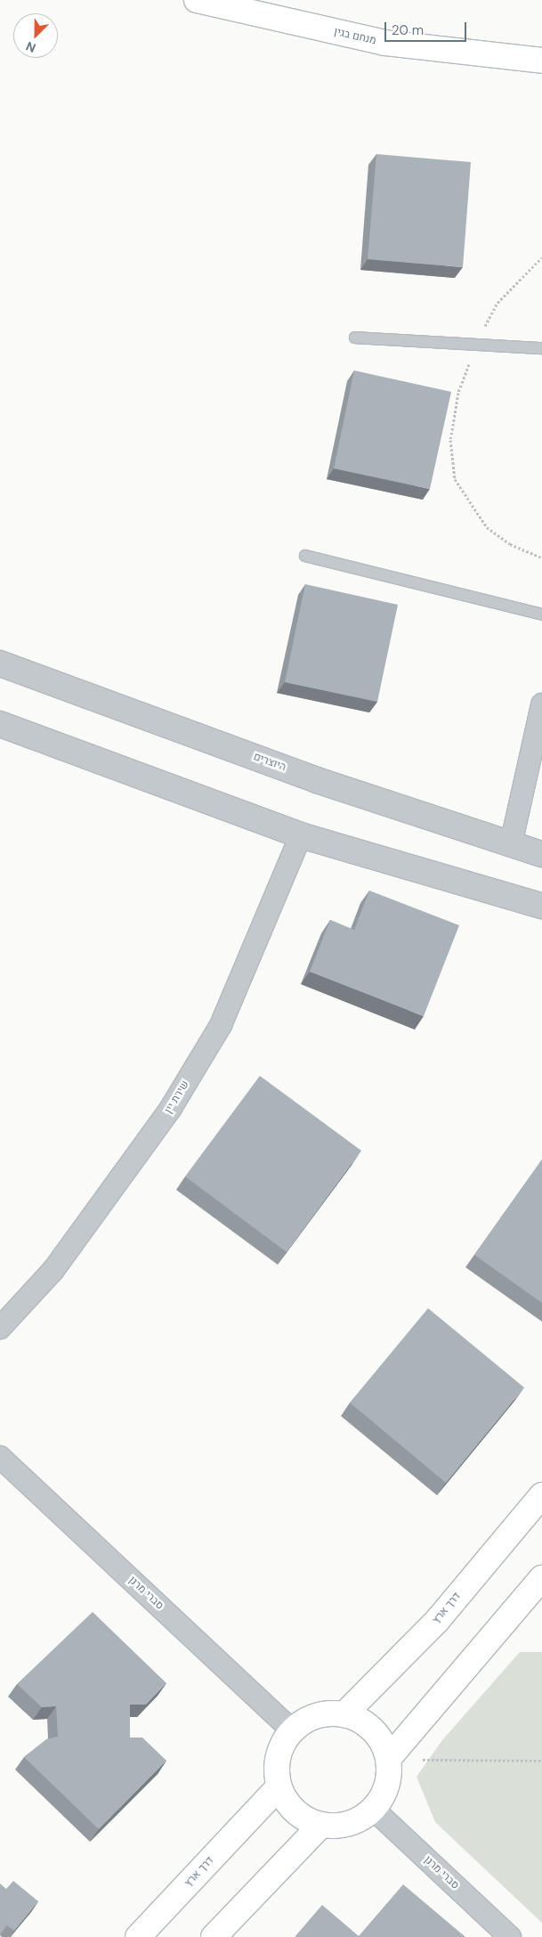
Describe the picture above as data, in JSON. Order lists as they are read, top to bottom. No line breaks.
{"streets":{"main road":["מנחם בגין","דרך ארץ"],"street":["היוצרים","שירת יין","סברי מרנן"]},"crossings":[["סברי מרנן","דרך ארץ"]],"scale_bar":"20 m","north":"bottom left"}
